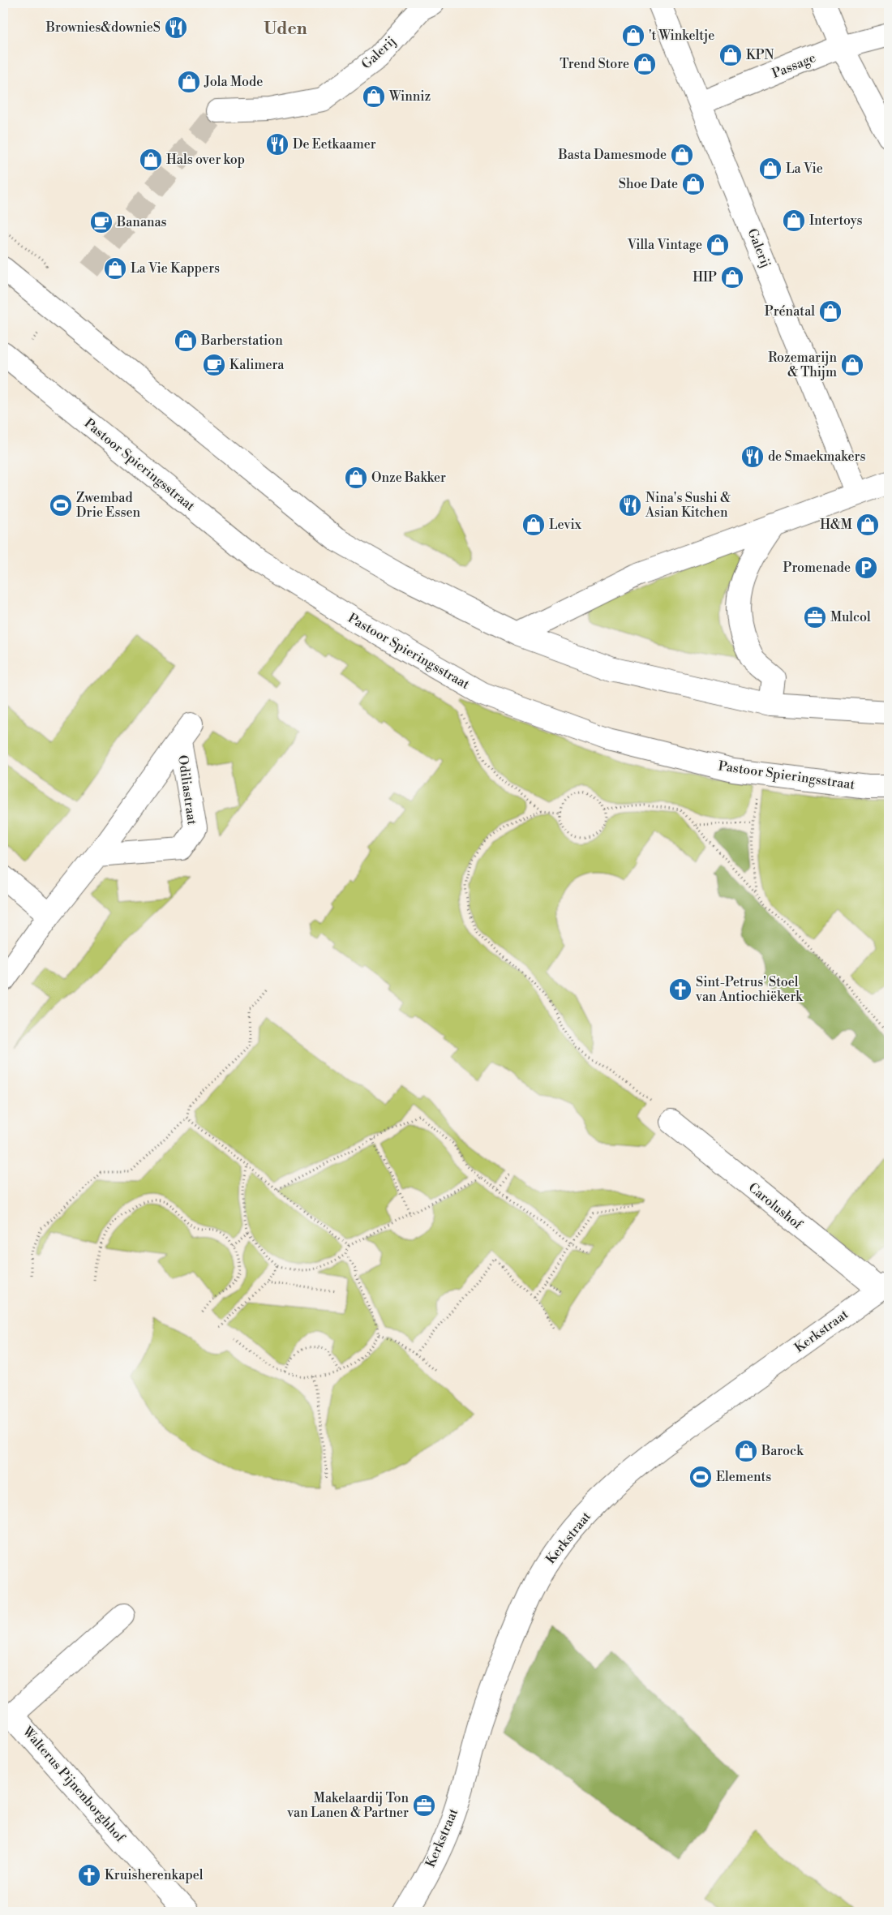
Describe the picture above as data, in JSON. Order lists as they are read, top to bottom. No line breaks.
{"streets":{"street":["Galerij","Passage","Pastoor Spieringsstraat","Odiliastraat","Carolushof","Kerkstraat","Walterus Pijnenborghhof"]},"crossings":[["Galerij","Passage"],["Carolushof","Kerkstraat"]],"districts":["Uden"],"places":{"restaurant":["Brownies&downieS","De Eetkaamer","de Smaekmakers","Nina's Sushi & Asian Kitchen"],"shop":["'t Winkeltje","KPN","Trend Store","Jola Mode","Winniz","Basta Damesmode","Hals over kop","La Vie","Shoe Date","Intertoys","Villa Vintage","La Vie Kappers","HIP","Prénatal","Barberstation","Rozemarijn & Thijm","Onze Bakker","Levix","H&M","Barock"],"cafe":["Bananas","Kalimera"],"sports":["Zwembad Drie Essen","Elements"],"parking":["Promenade"],"office":["Mulcol","Makelaardij Ton van Lanen & Partner"],"church":["Sint-Petrus' Stoel van Antiochiëkerk","Kruisherenkapel"]}}
